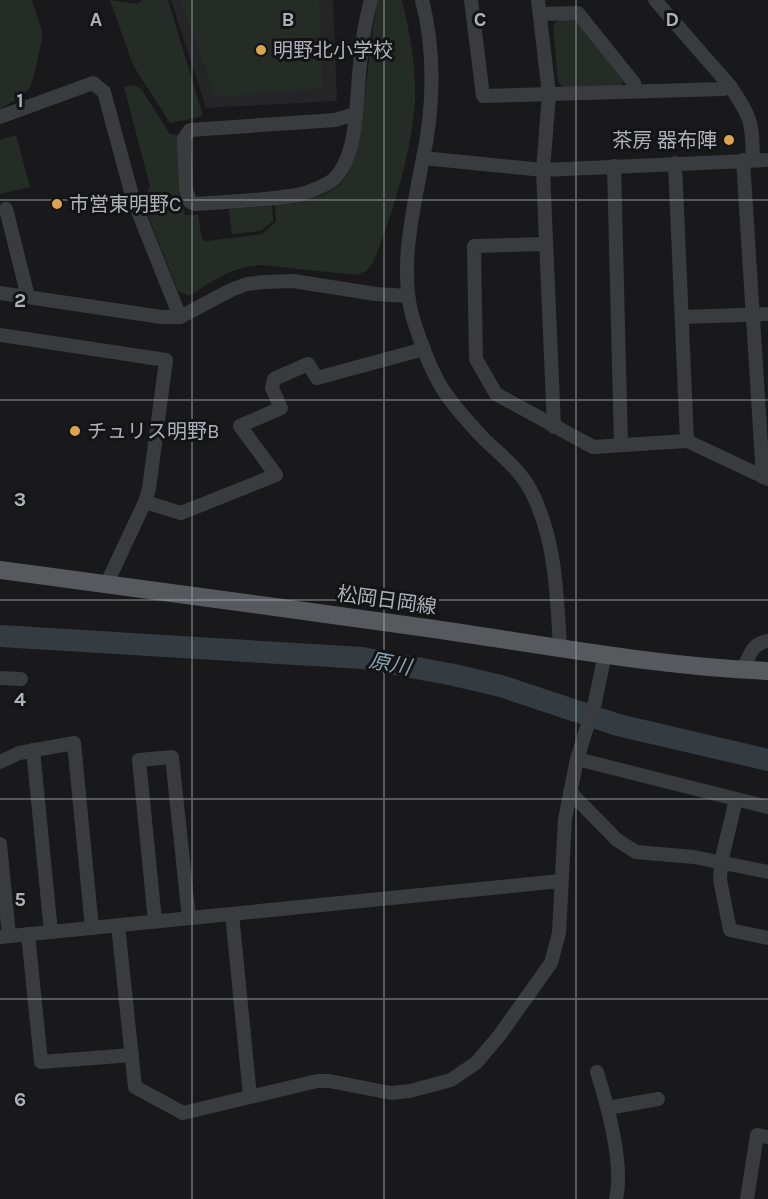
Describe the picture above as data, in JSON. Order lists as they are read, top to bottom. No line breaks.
{"streets":{"main road":["松岡日岡線"]},"water":["原川"],"places":["明野北小学校","茶房 器布陣","市営東明野C","チュリス明野B"],"grid":{"columns":["A","B","C","D"],"rows":["1","2","3","4","5","6"]}}
